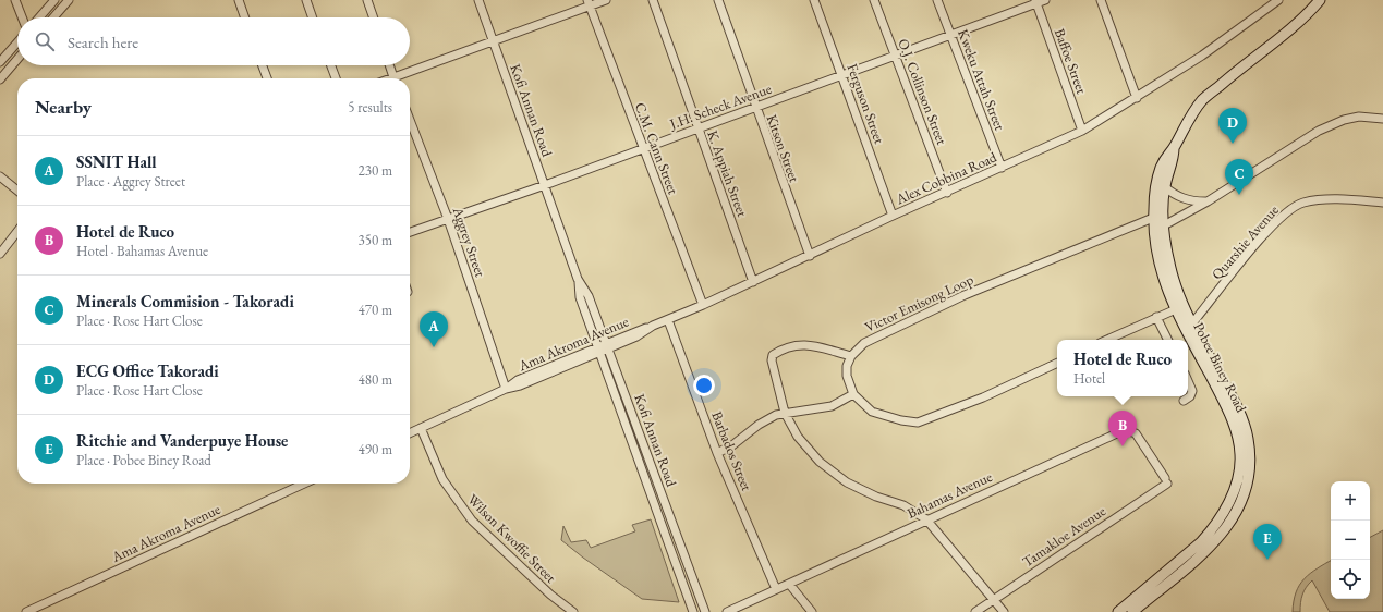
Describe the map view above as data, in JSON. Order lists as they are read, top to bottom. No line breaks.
{"streets":{"street":["Baffoe Street","Kweku Attah Street","O.J. Collinson Street","Ferguson Street","J.H. Scheck Avenue","Kofi Annan Road","C.M. Cann Street","Kitson Street","K. Appiah Street","Alex Cobbina Road","Aggrey Street","Quarshie Avenue","Victor Emisong Loop","Ama Akroma Avenue","Pobee Biney Road","Barbados Street","Bahamas Avenue","Tamakloe Avenue","Wilson Kwoffie Street"]},"crossings":[["Baffoe Street","J.H. Scheck Avenue"],["Baffoe Street","Alex Cobbina Road"],["Kweku Attah Street","J.H. Scheck Avenue"],["Kweku Attah Street","Alex Cobbina Road"],["O.J. Collinson Street","J.H. Scheck Avenue"],["O.J. Collinson Street","Alex Cobbina Road"],["Ferguson Street","J.H. Scheck Avenue"],["Ferguson Street","Alex Cobbina Road"],["J.H. Scheck Avenue","Kofi Annan Road"],["J.H. Scheck Avenue","C.M. Cann Street"],["J.H. Scheck Avenue","Kitson Street"],["J.H. Scheck Avenue","K. Appiah Street"],["J.H. Scheck Avenue","Aggrey Street"],["Kofi Annan Road","Alex Cobbina Road"],["Kofi Annan Road","Ama Akroma Avenue"],["C.M. Cann Street","Alex Cobbina Road"],["Kitson Street","Alex Cobbina Road"],["K. Appiah Street","Alex Cobbina Road"],["Alex Cobbina Road","Ama Akroma Avenue"],["Alex Cobbina Road","Barbados Street"],["Aggrey Street","Ama Akroma Avenue"],["Quarshie Avenue","Pobee Biney Road"],["Victor Emisong Loop","Pobee Biney Road"],["Ama Akroma Avenue","Wilson Kwoffie Street"],["Barbados Street","Bahamas Avenue"],["Bahamas Avenue","Tamakloe Avenue"]],"page":{"search":"Search here","heading":["Nearby","5 results"],"pins":["D","C","A","B","E"],"list":[{"mark":"A","name":"SSNIT Hall","note":"Place · Aggrey Street","value":"230 m"},{"mark":"B","name":"Hotel de Ruco","note":"Hotel · Bahamas Avenue","value":"350 m"},{"mark":"C","name":"Minerals Commision - Takoradi","note":"Place · Rose Hart Close","value":"470 m"},{"mark":"D","name":"ECG Office Takoradi","note":"Place · Rose Hart Close","value":"480 m"},{"mark":"E","name":"Ritchie and Vanderpuye House","note":"Place · Pobee Biney Road","value":"490 m"}],"popup":["Hotel de Ruco","Hotel"],"map_buttons":["+","−"]}}
